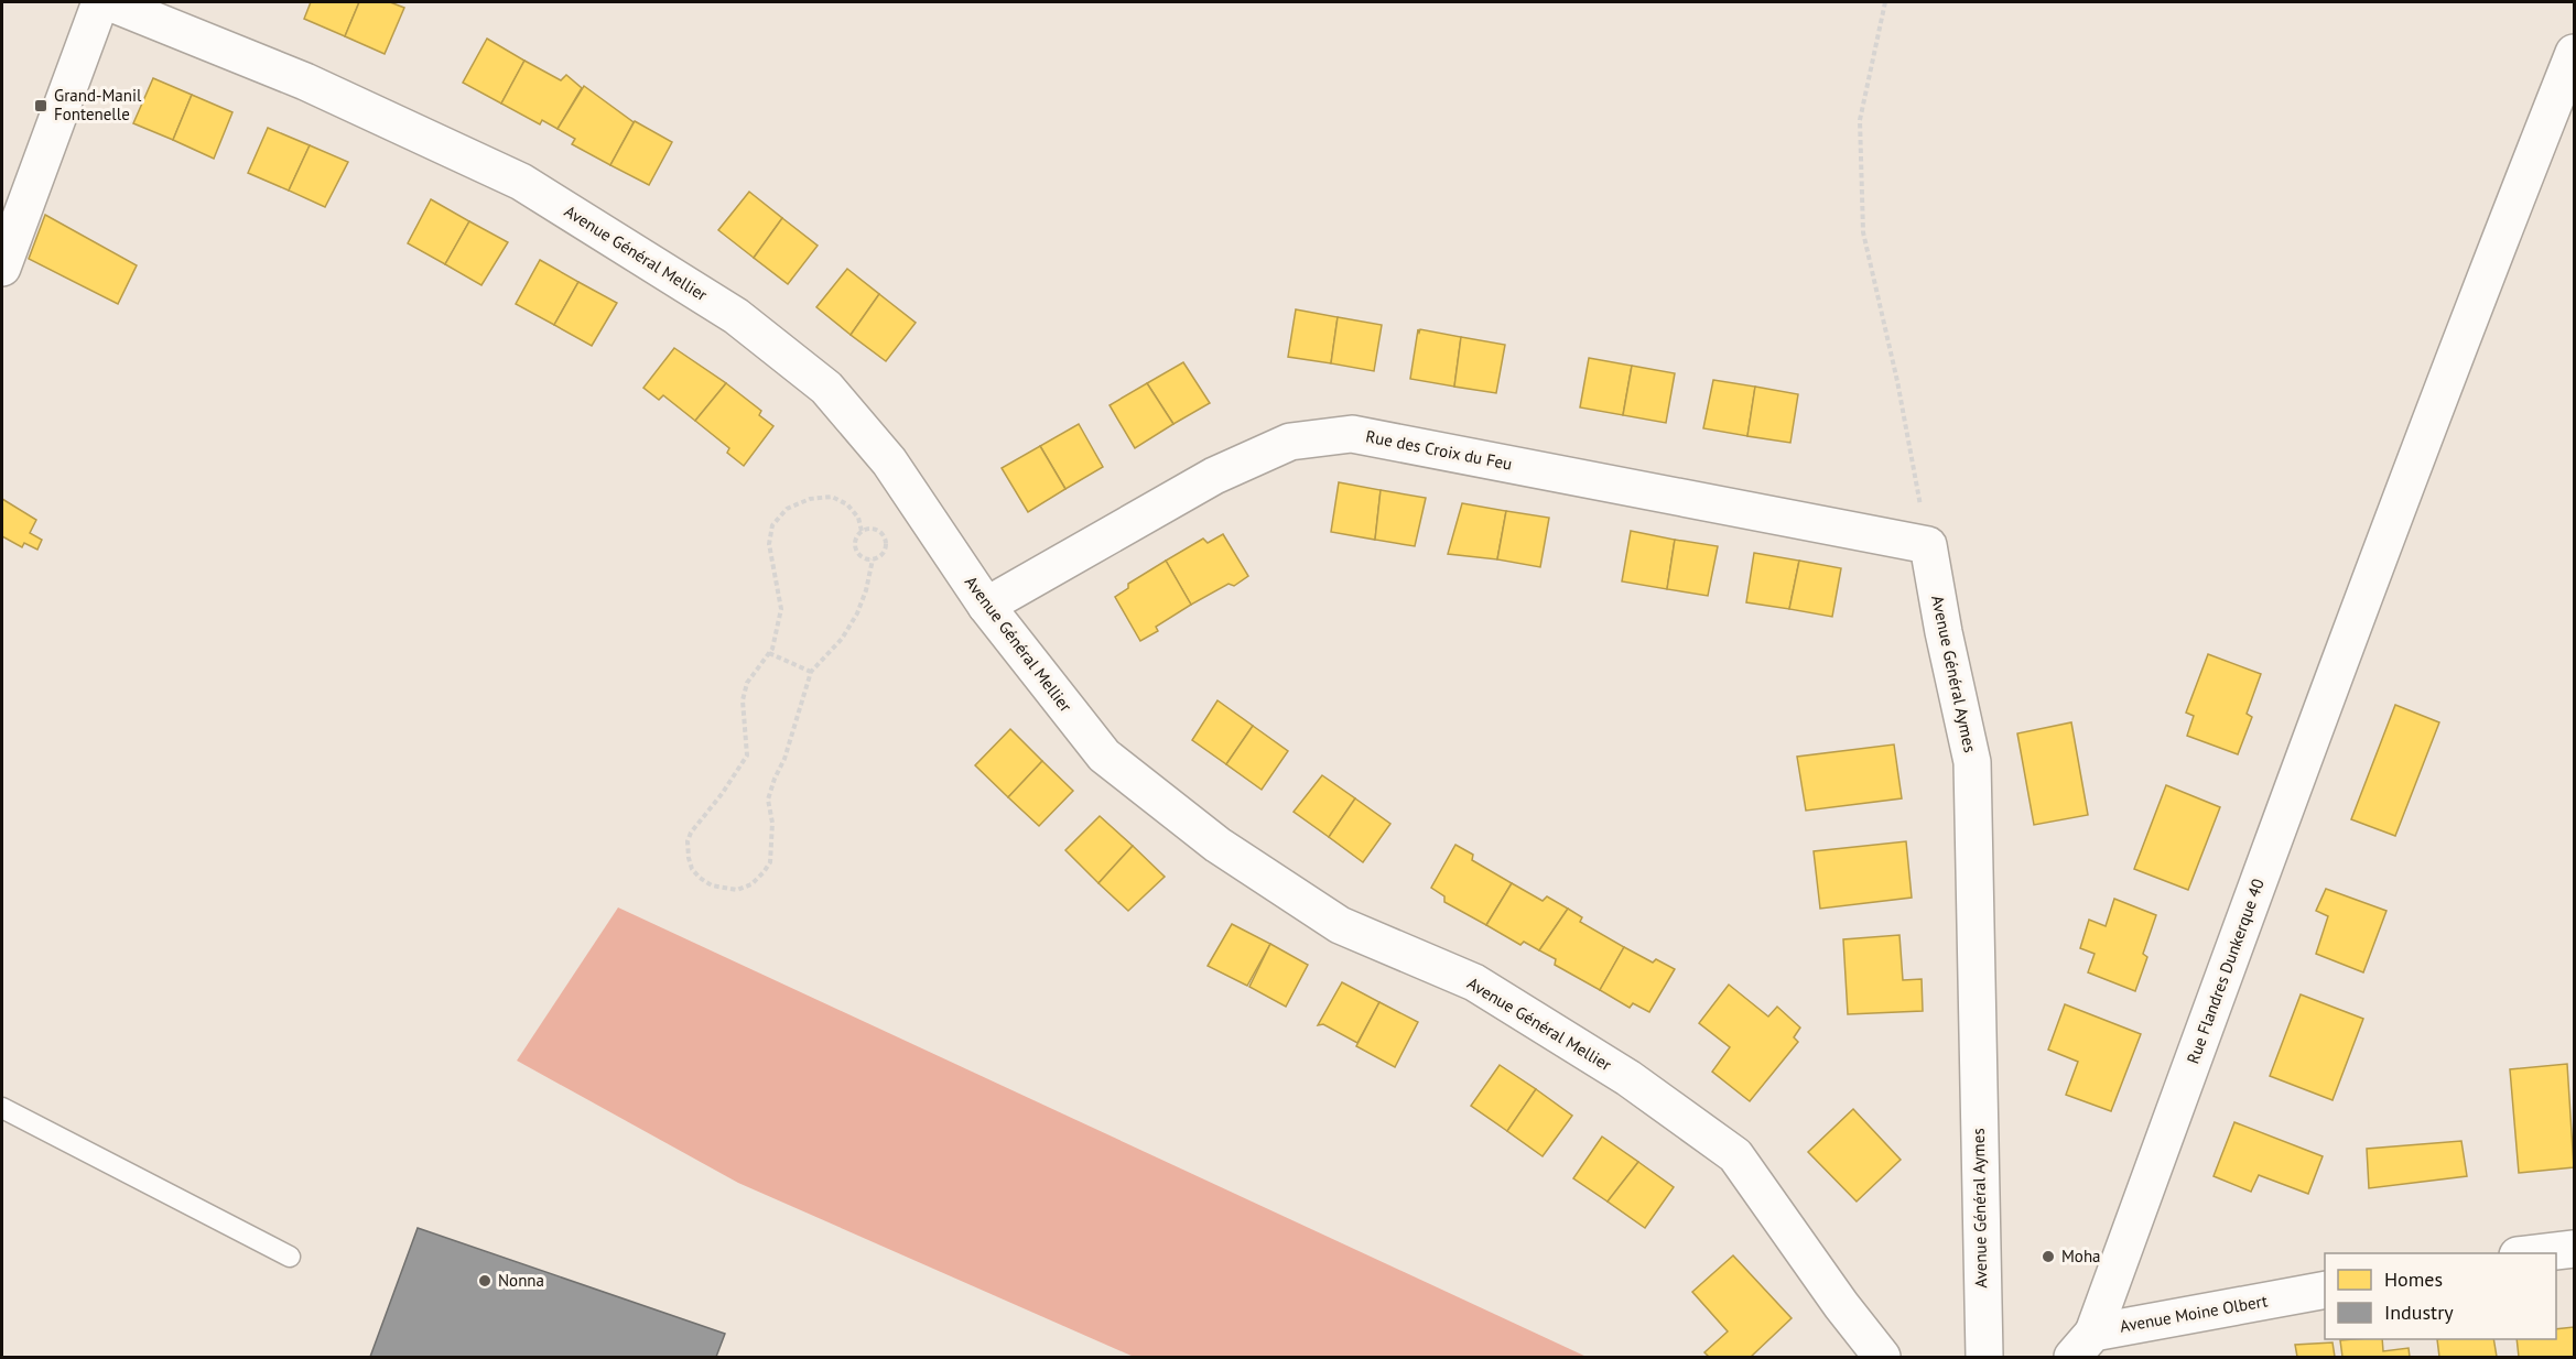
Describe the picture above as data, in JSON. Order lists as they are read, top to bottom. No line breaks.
{"streets":{"street":["Avenue Général Mellier","Rue des Croix du Feu","Avenue Général Aymes","Rue Flandres Dunkerque 40","Avenue Moine Olbert"]},"crossings":[["Avenue Général Mellier","Rue des Croix du Feu"],["Rue des Croix du Feu","Avenue Général Aymes"],["Rue Flandres Dunkerque 40","Avenue Moine Olbert"]],"places":{"transit":["Grand-Manil Fontenelle"],"other":["Moha","Nonna"]},"legend":["Homes","Industry"]}
